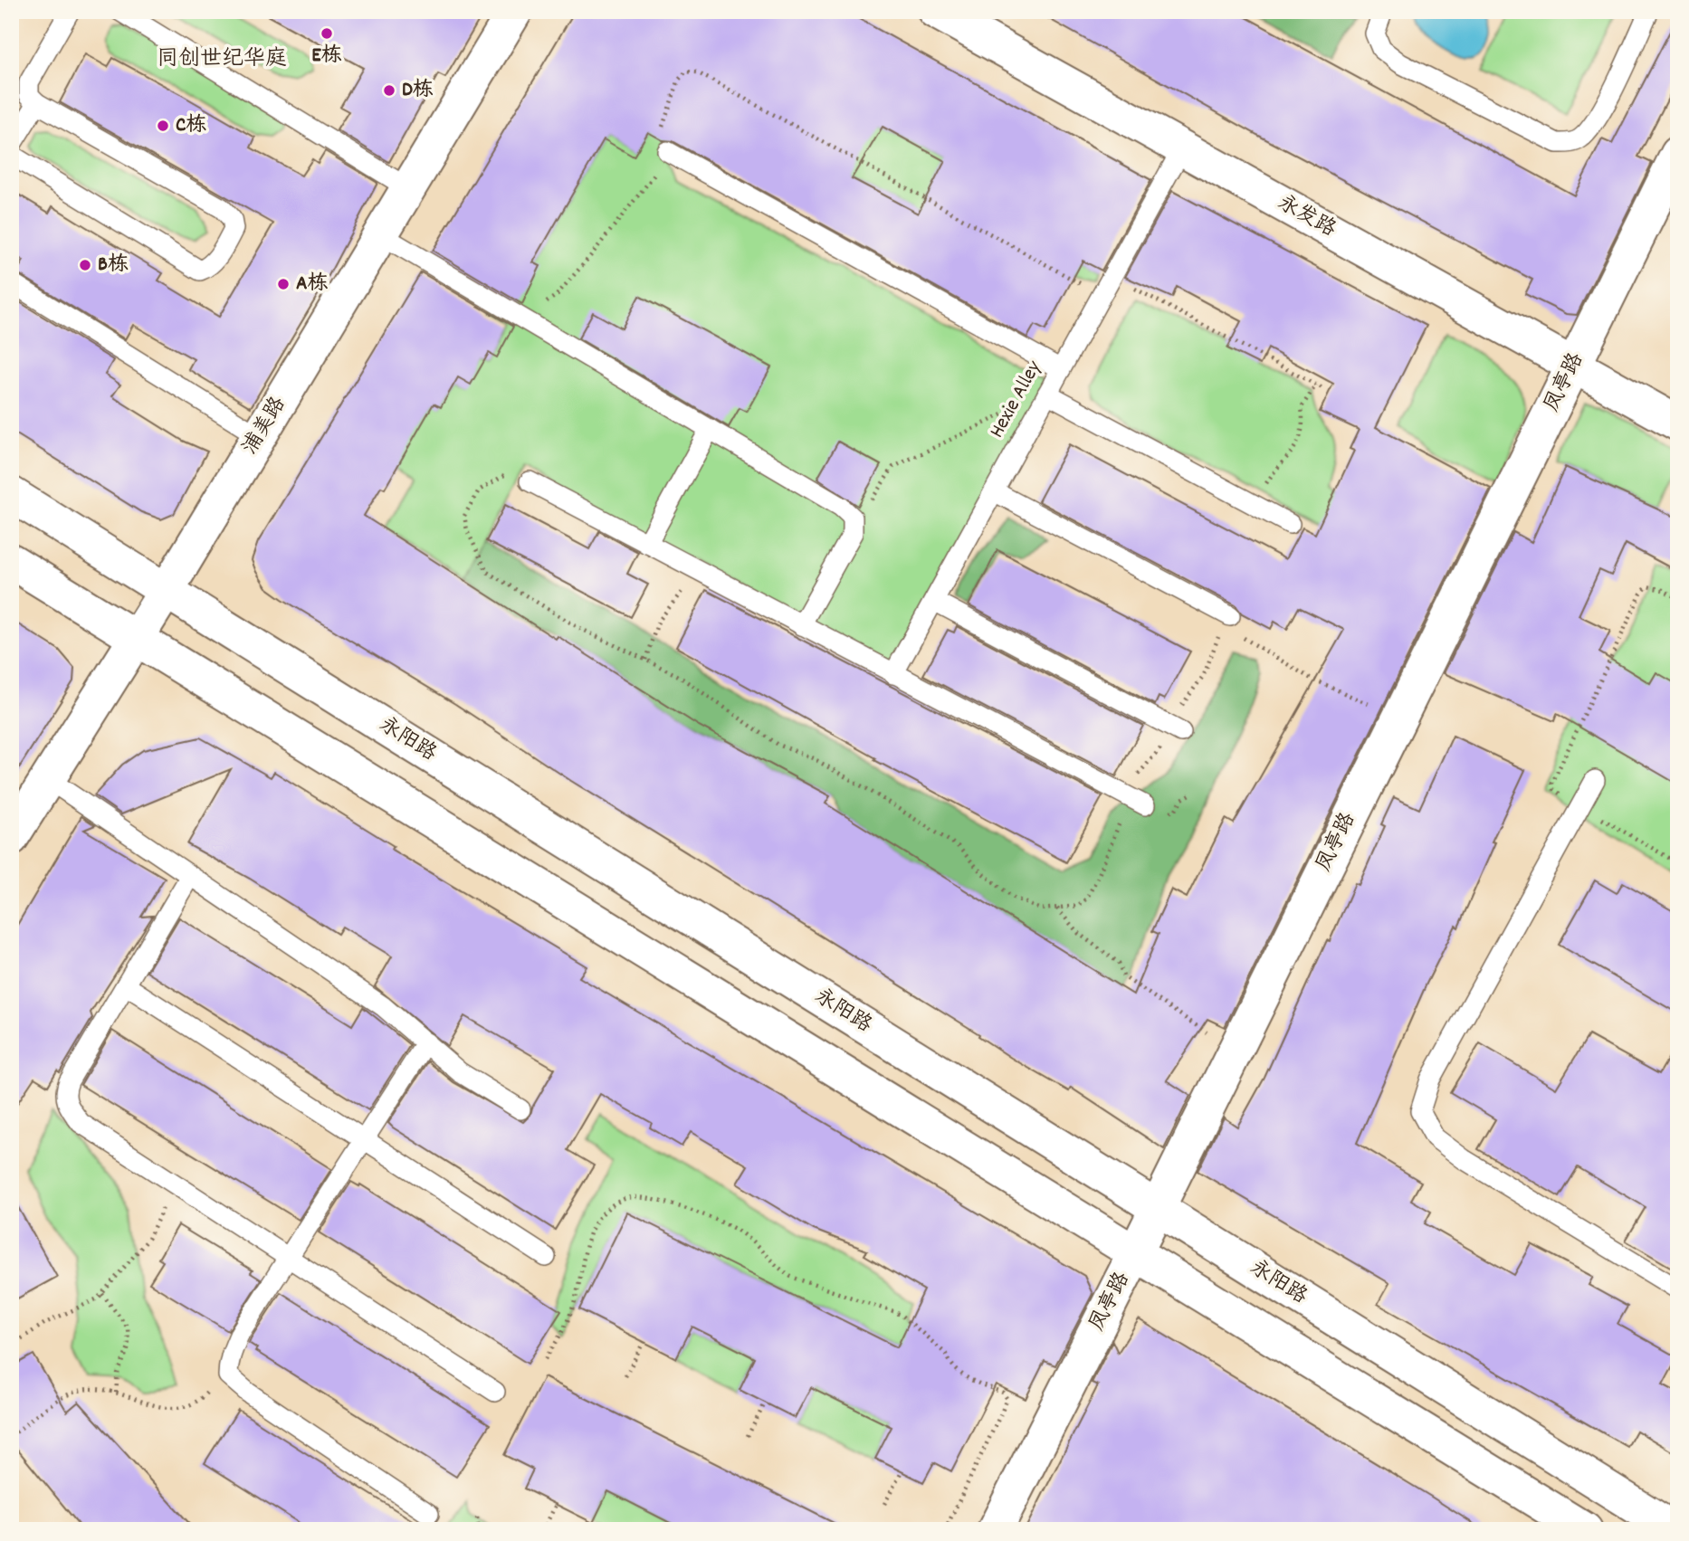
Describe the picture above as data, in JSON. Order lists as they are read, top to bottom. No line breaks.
{"streets":{"street":["永发路","凤亭路","浦美路","永阳路"],"lane":["Hexie Alley"]},"crossings":[["永发路","凤亭路"],["永发路","Hexie Alley"],["凤亭路","永阳路"],["浦美路","永阳路"]],"districts":["同创世纪华庭"],"places":["E栋","D栋","C栋","B栋","A栋"]}
